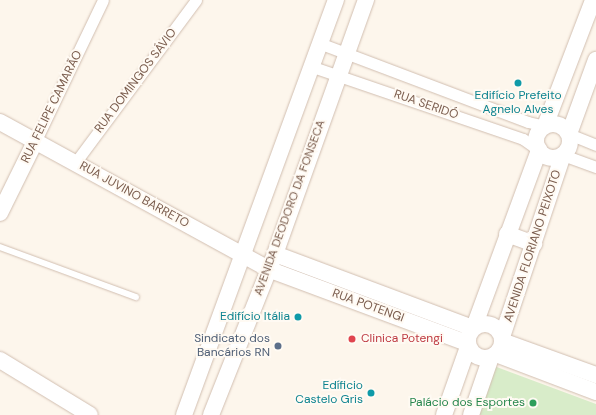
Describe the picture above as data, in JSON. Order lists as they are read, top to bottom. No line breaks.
{"streets":{"main road":["RUA FELIPE CAMARÃO","RUA JUVINO BARRETO","AVENIDA DEODORO DA FONSECA","AVENIDA FLORIANO PEIXOTO","RUA POTENGI"],"street":["RUA DOMINGOS SÁVIO","RUA SERIDÓ"]},"crossings":[["RUA DOMINGOS SÁVIO","RUA JUVINO BARRETO"],["RUA SERIDÓ","AVENIDA DEODORO DA FONSECA"],["RUA SERIDÓ","AVENIDA FLORIANO PEIXOTO"],["RUA FELIPE CAMARÃO","RUA JUVINO BARRETO"],["RUA JUVINO BARRETO","AVENIDA DEODORO DA FONSECA"],["RUA JUVINO BARRETO","RUA POTENGI"],["AVENIDA DEODORO DA FONSECA","RUA POTENGI"],["AVENIDA FLORIANO PEIXOTO","RUA POTENGI"]],"places":["Edifício Prefeito Agnelo Alves","Edifício Itália","Clinica Potengi","Sindicato dos Bancários RN","Edíficio Castelo Gris","Palácio dos Esportes"]}
